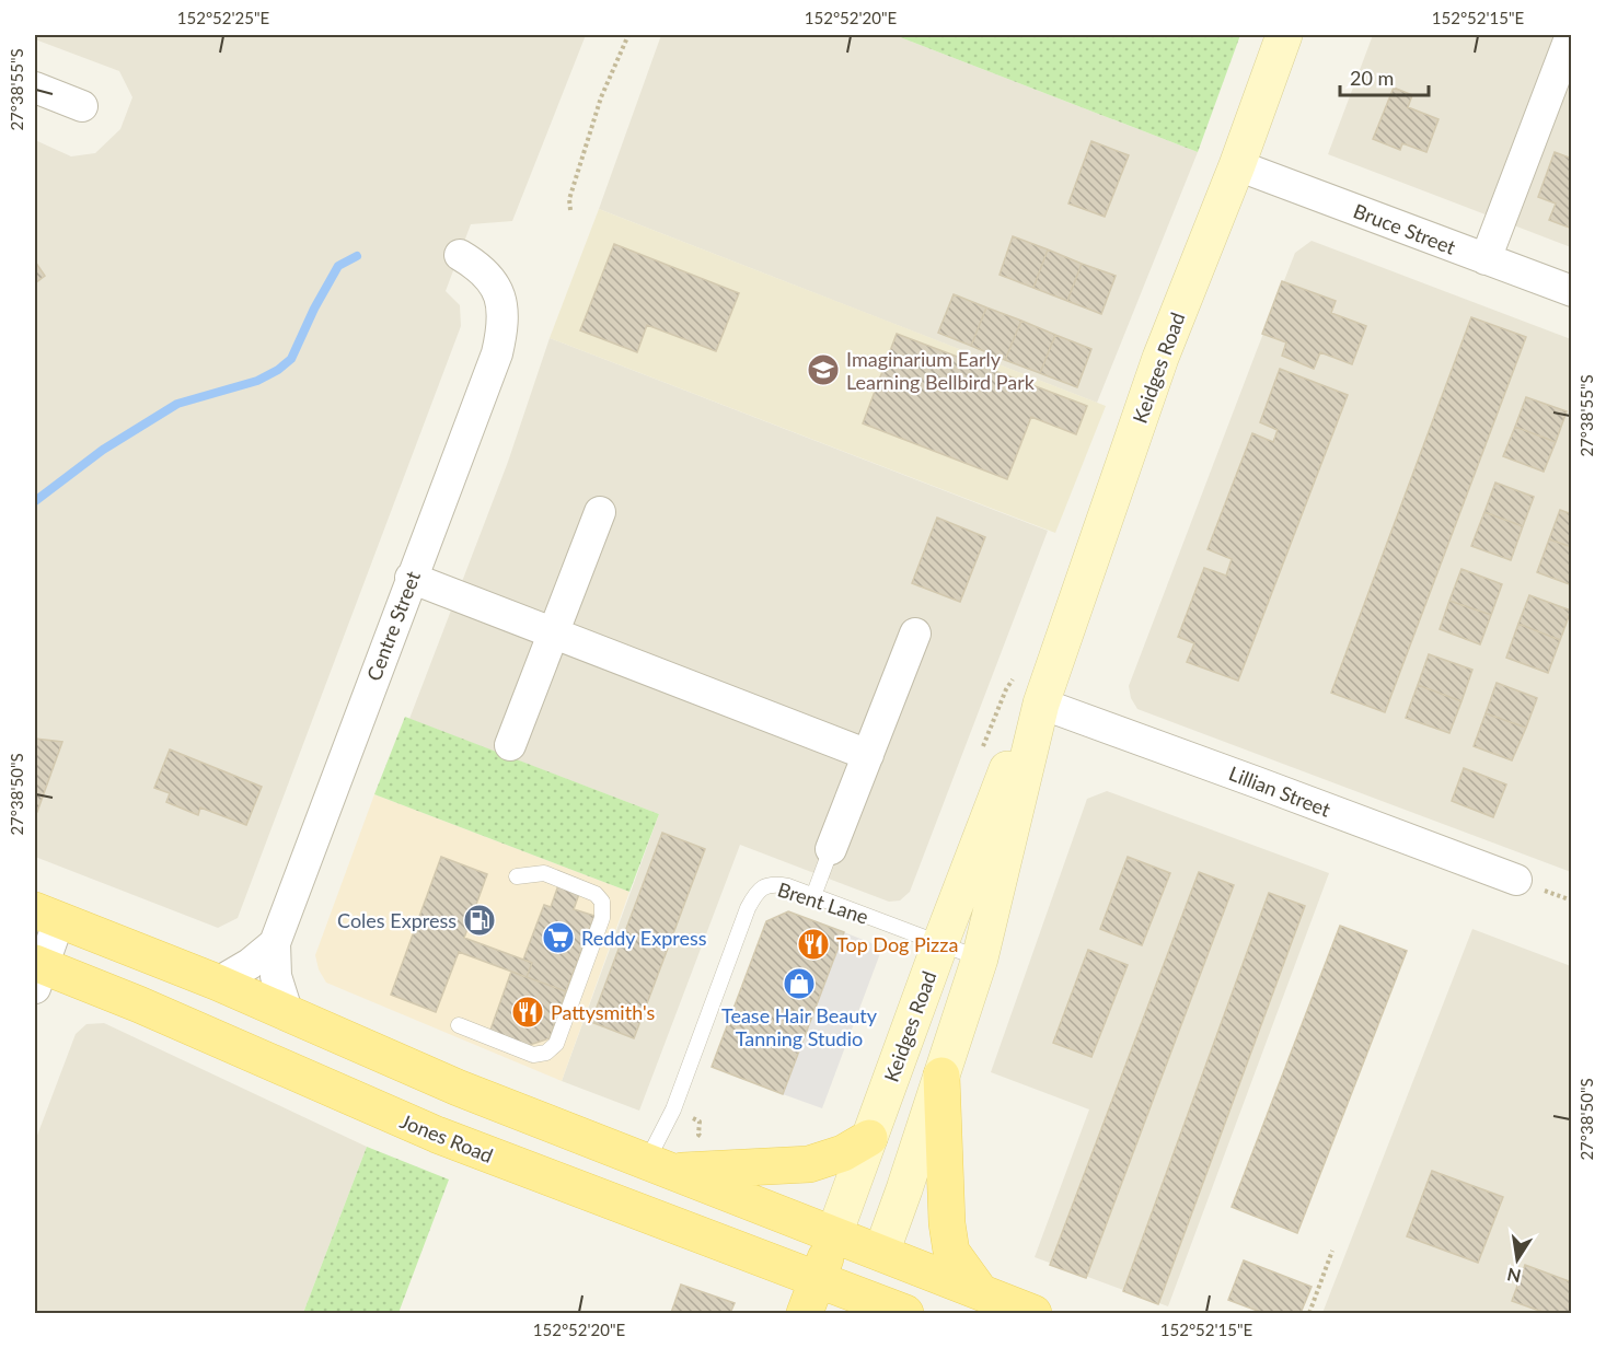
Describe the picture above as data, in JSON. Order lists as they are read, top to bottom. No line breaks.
{"streets":{"main road":["Keidges Road","Jones Road"],"street":["Bruce Street","Centre Street","Lillian Street"],"lane":["Brent Lane"]},"crossings":[["Bruce Street","Keidges Road"],["Keidges Road","Lillian Street"],["Keidges Road","Brent Lane"],["Keidges Road","Jones Road"]],"places":{"school or university":["Imaginarium Early Learning Bellbird Park"],"fuel station":["Coles Express"],"supermarket":["Reddy Express"],"restaurant":["Top Dog Pizza","Pattysmith's"],"shop":["Tease Hair Beauty Tanning Studio"]},"scale_bar":"20 m","north":"bottom","coordinates":["152°52'25\"E","152°52'20\"E","152°52'15\"E","27°38'55\"S","27°38'50\"S"]}
